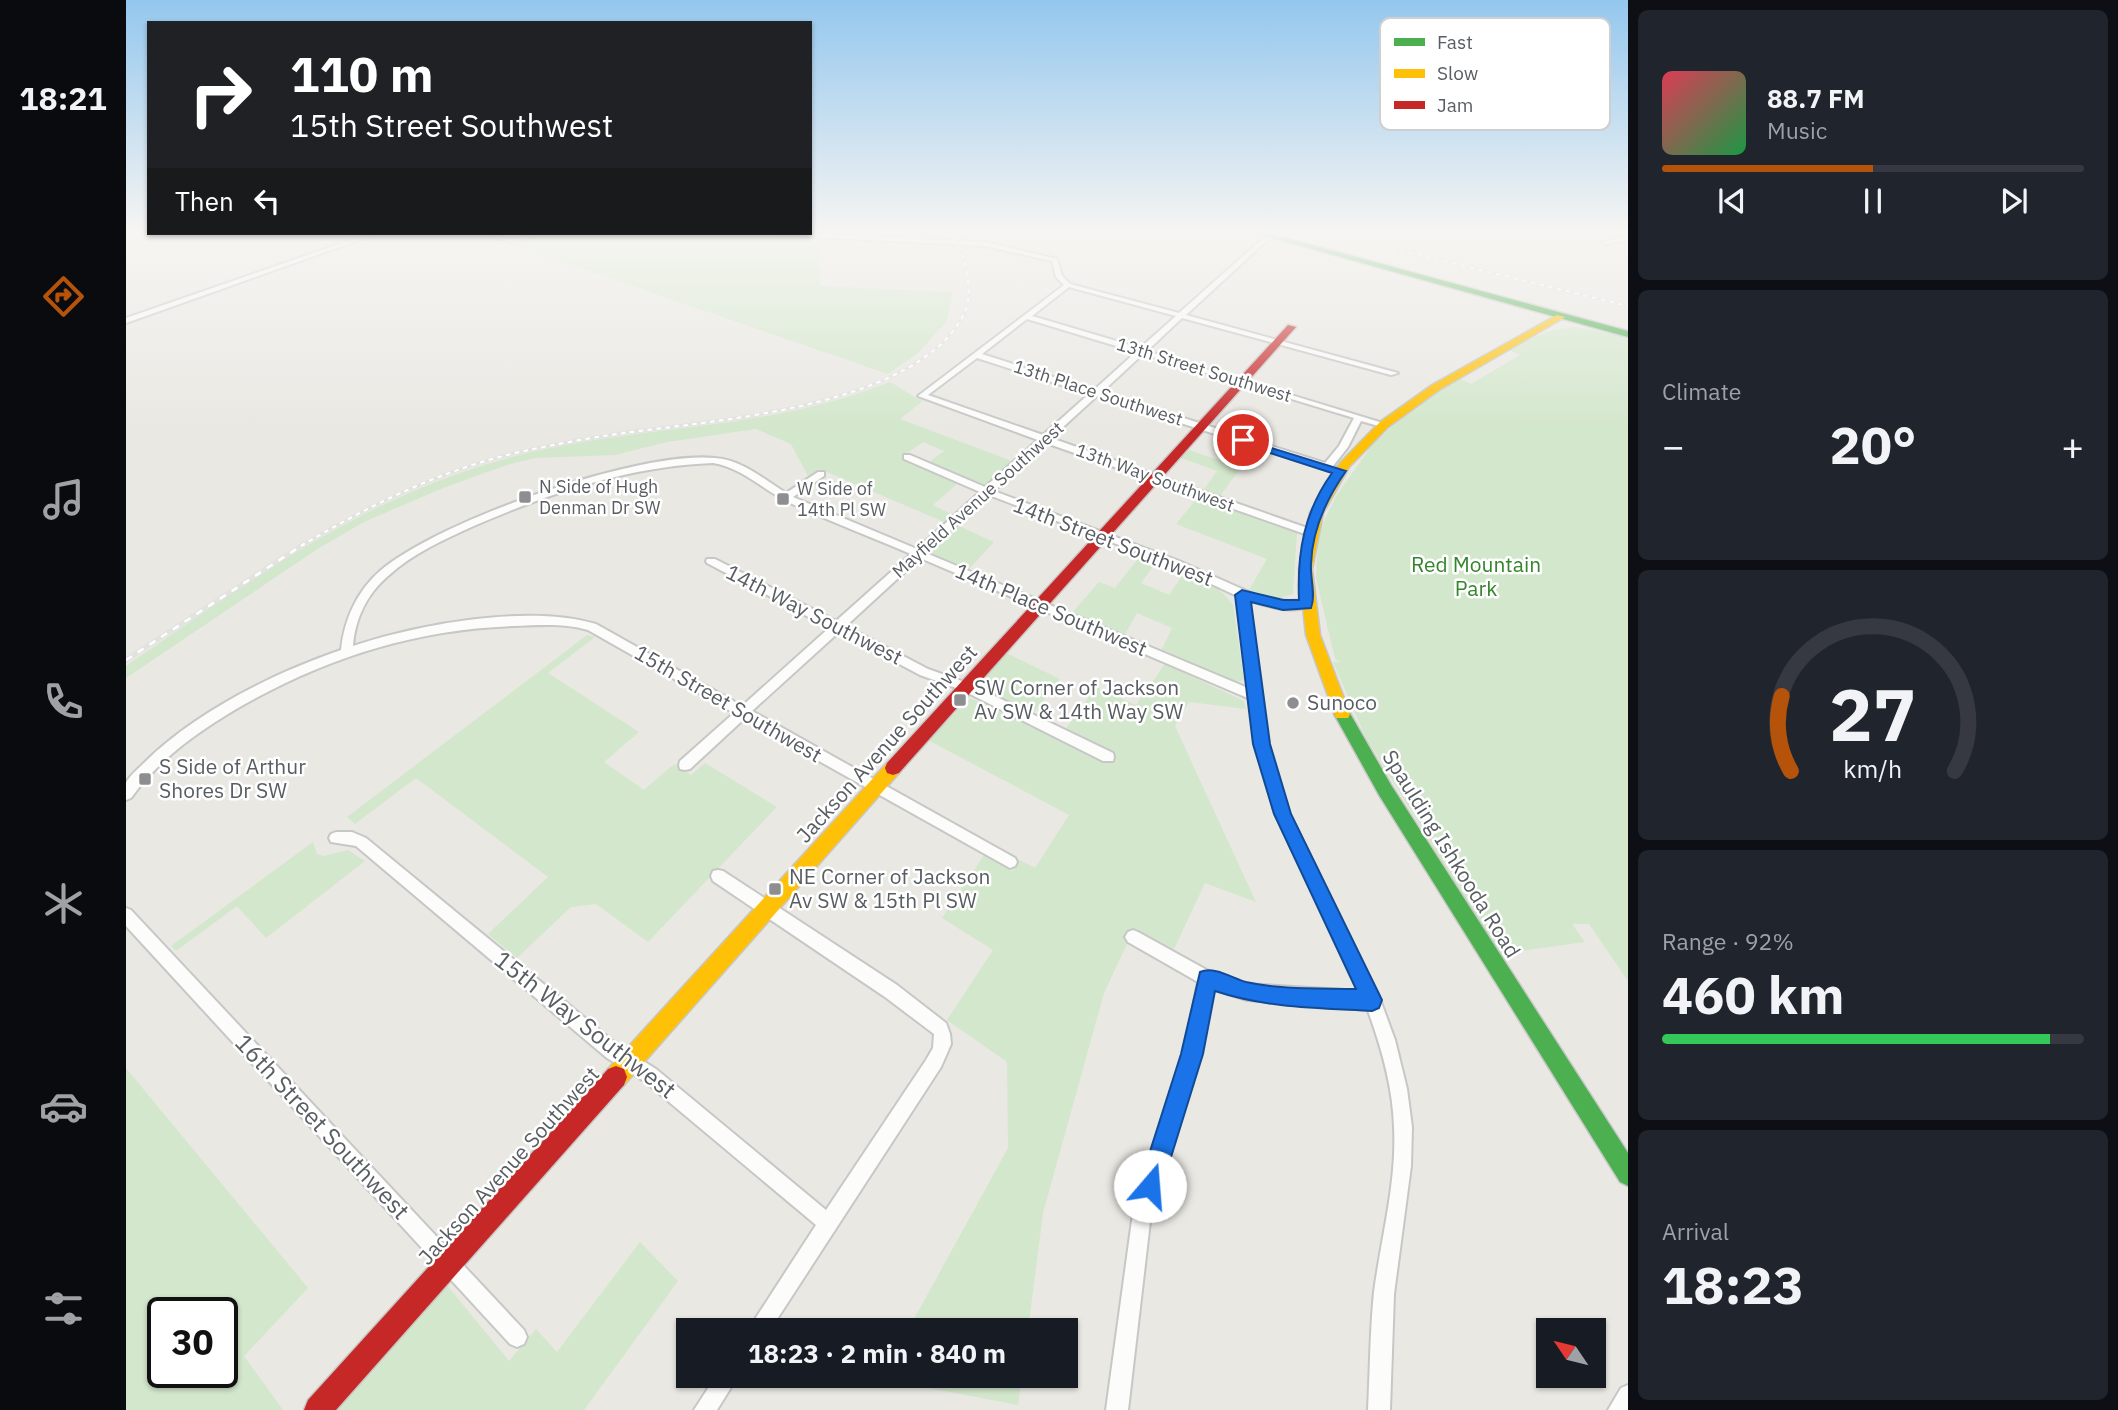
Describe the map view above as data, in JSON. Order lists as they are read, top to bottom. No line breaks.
{"streets":{"street":["13th Street Southwest","13th Place Southwest","13th Way Southwest","Mayfield Avenue Southwest","14th Street Southwest","14th Place Southwest","14th Way Southwest","15th Street Southwest","Jackson Avenue Southwest","Spaulding Ishkooda Road","15th Way Southwest","16th Street Southwest"]},"crossings":[["13th Street Southwest","Mayfield Avenue Southwest"],["13th Street Southwest","Jackson Avenue Southwest"],["13th Street Southwest","Spaulding Ishkooda Road"],["13th Place Southwest","13th Way Southwest"],["13th Place Southwest","Mayfield Avenue Southwest"],["13th Place Southwest","Jackson Avenue Southwest"],["13th Place Southwest","Spaulding Ishkooda Road"],["13th Way Southwest","Mayfield Avenue Southwest"],["13th Way Southwest","Jackson Avenue Southwest"],["13th Way Southwest","Spaulding Ishkooda Road"],["Mayfield Avenue Southwest","14th Street Southwest"],["Mayfield Avenue Southwest","14th Place Southwest"],["Mayfield Avenue Southwest","14th Way Southwest"],["Mayfield Avenue Southwest","15th Street Southwest"],["14th Street Southwest","Jackson Avenue Southwest"],["14th Street Southwest","Spaulding Ishkooda Road"],["14th Place Southwest","15th Street Southwest"],["14th Place Southwest","Jackson Avenue Southwest"],["14th Way Southwest","Jackson Avenue Southwest"],["15th Street Southwest","Jackson Avenue Southwest"],["Jackson Avenue Southwest","15th Way Southwest"],["Jackson Avenue Southwest","16th Street Southwest"]],"parks":["Red Mountain Park"],"places":{"transit":["N Side of Hugh Denman Dr SW","W Side of 14th Pl SW","SW Corner of Jackson Av SW & 14th Way SW","S Side of Arthur Shores Dr SW","NE Corner of Jackson Av SW & 15th Pl SW"],"other":["Sunoco"]},"legend":["Fast","Slow","Jam"],"north":"top left","page":{"tabs":"18:21","turn":["110 m","15th Street Southwest"],"song":["88.7 FM","Music"],"then":"Then","tile":["Climate",["Range · 92%","460 km"],["Arrival","18:23"]],"heat":["−","20°","+"],"limit":"30","trip":"18:23 · 2 min · 840 m","gauge":["27","km/h"]}}
